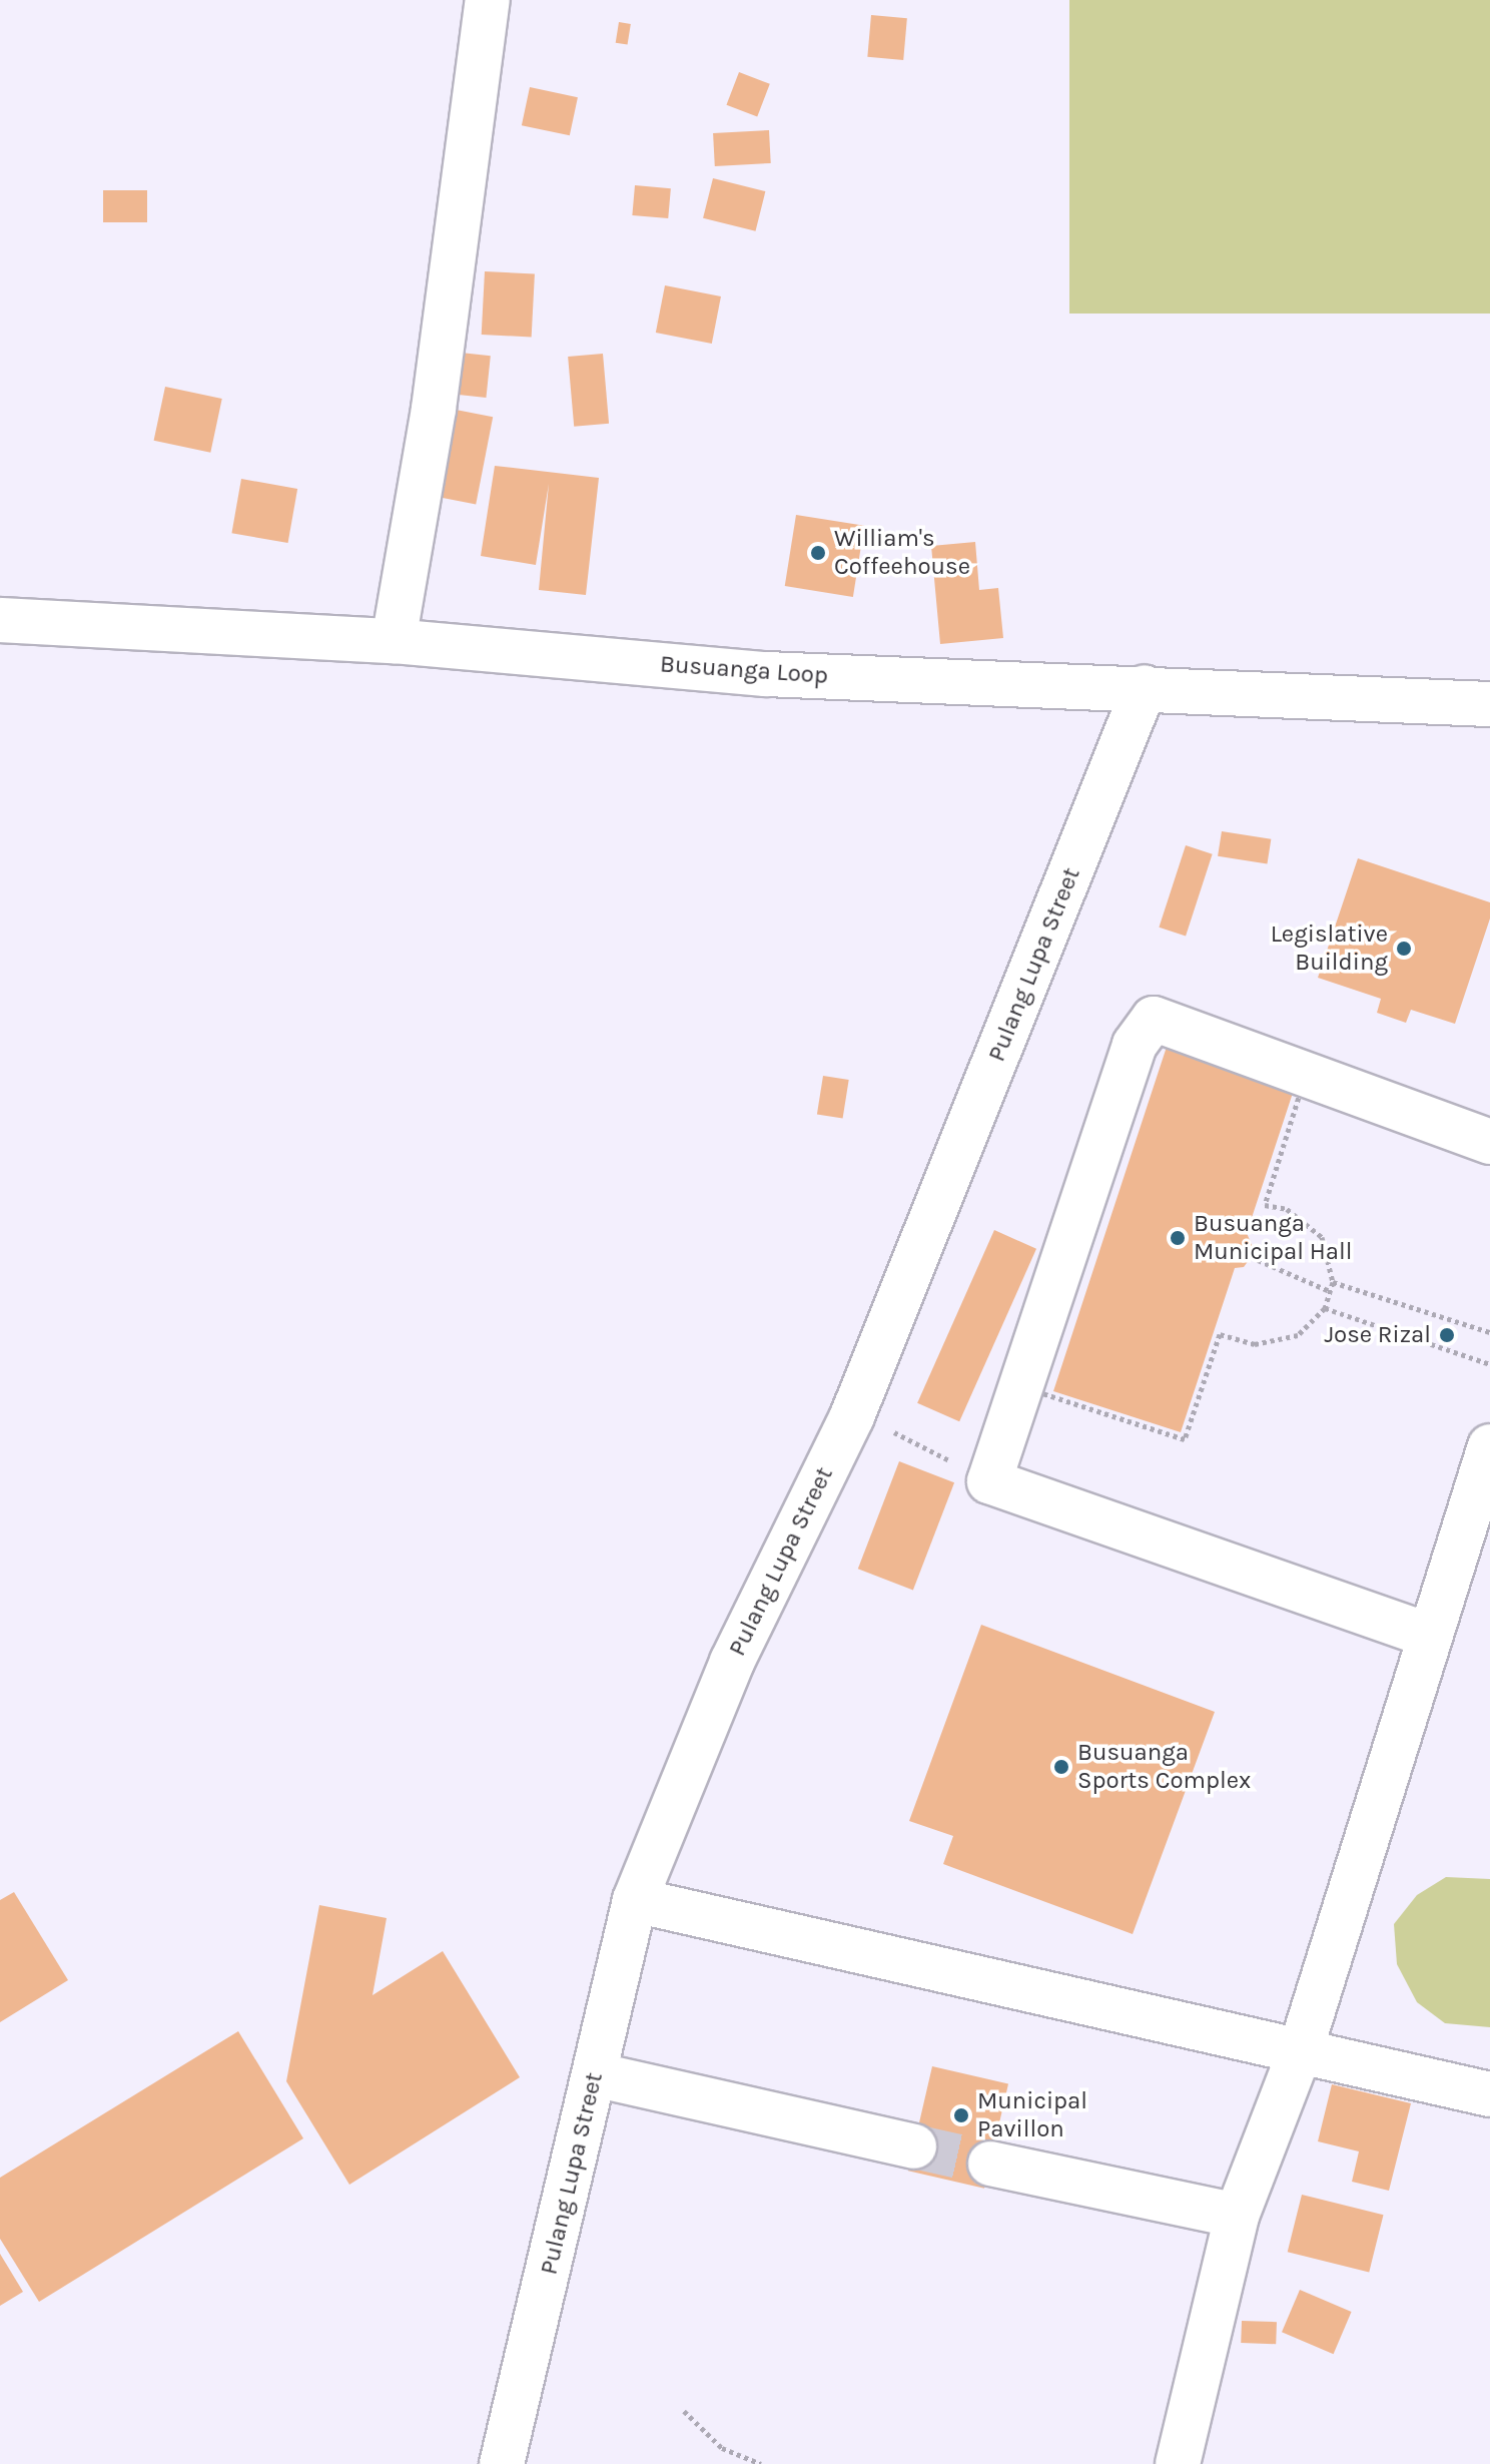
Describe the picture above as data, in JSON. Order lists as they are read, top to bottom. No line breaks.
{"streets":{"street":["Busuanga Loop","Pulang Lupa Street"]},"crossings":[["Busuanga Loop","Pulang Lupa Street"]],"places":["William's Coffeehouse","Legislative Building","Busuanga Municipal Hall","Jose Rizal","Busuanga Sports Complex","Municipal Pavillon"]}
